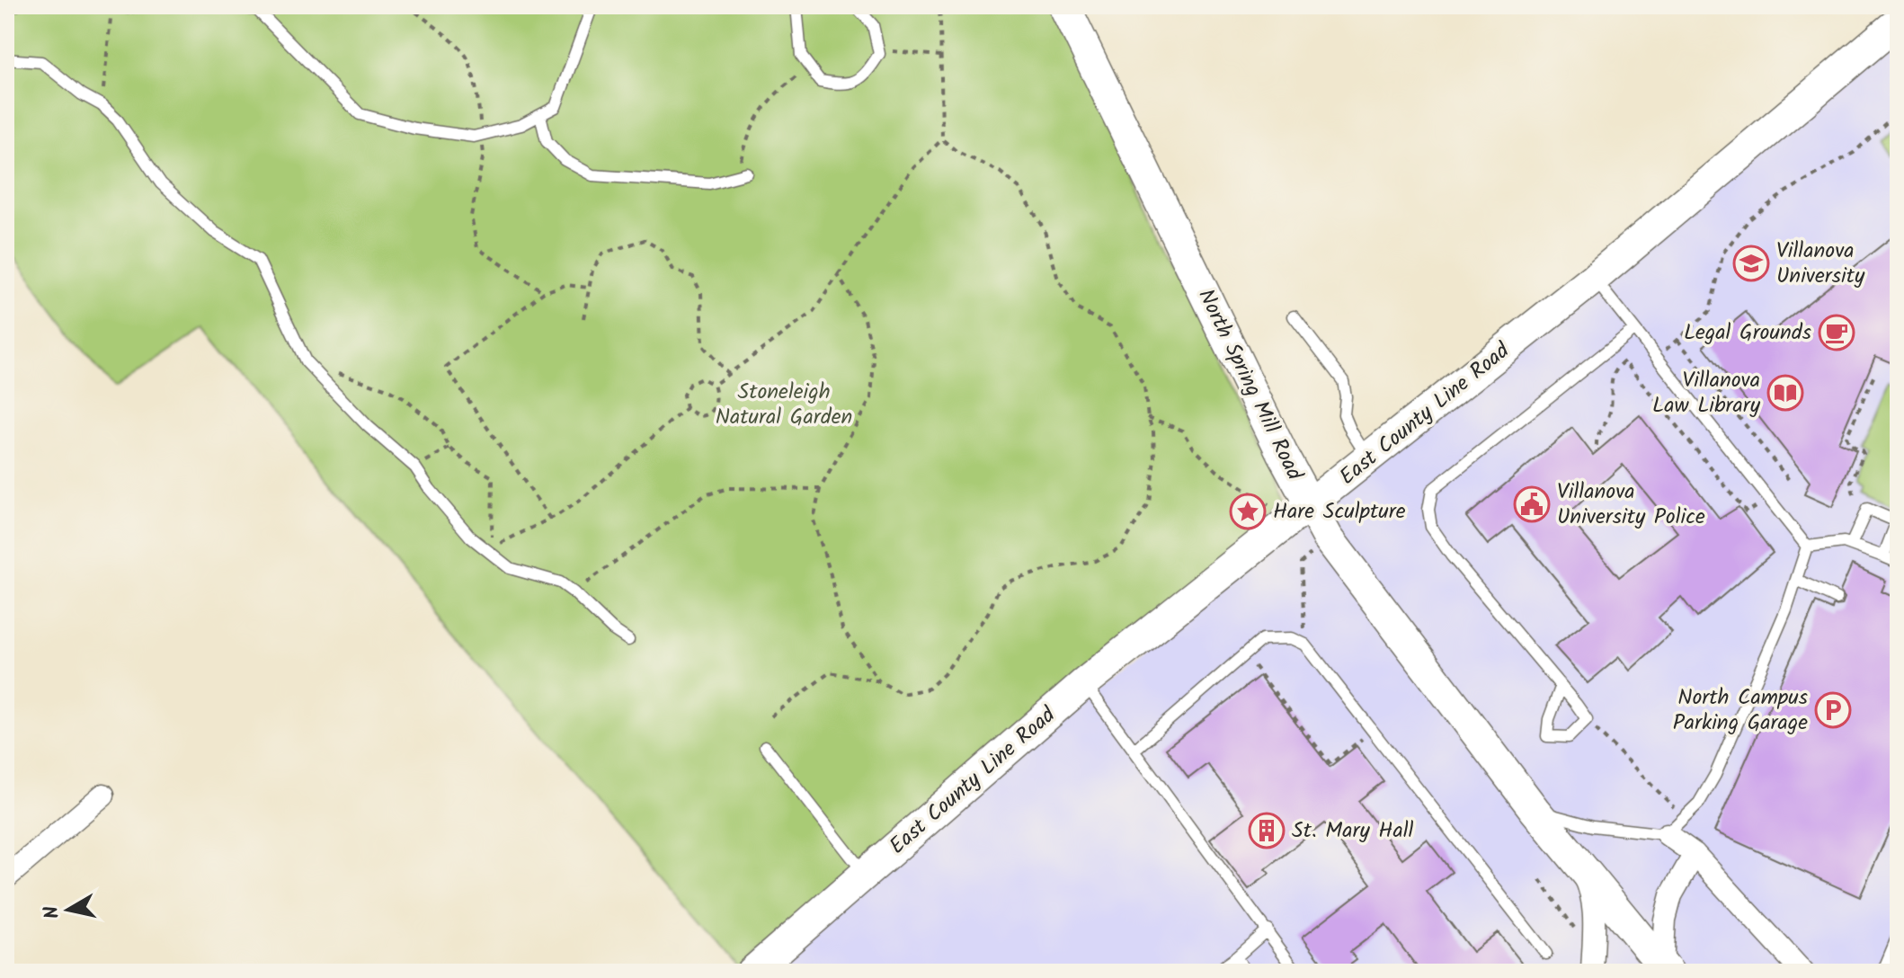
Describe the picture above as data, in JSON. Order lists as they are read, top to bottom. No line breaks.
{"streets":{"street":["North Spring Mill Road","East County Line Road"]},"crossings":[["North Spring Mill Road","East County Line Road"]],"parks":["Stoneleigh Natural Garden"],"places":{"school or university":["Villanova University"],"cafe":["Legal Grounds"],"library":["Villanova Law Library"],"public building":["Villanova University Police"],"place":["Hare Sculpture"],"parking":["North Campus Parking Garage"],"building":["St. Mary Hall"]},"north":"left"}
